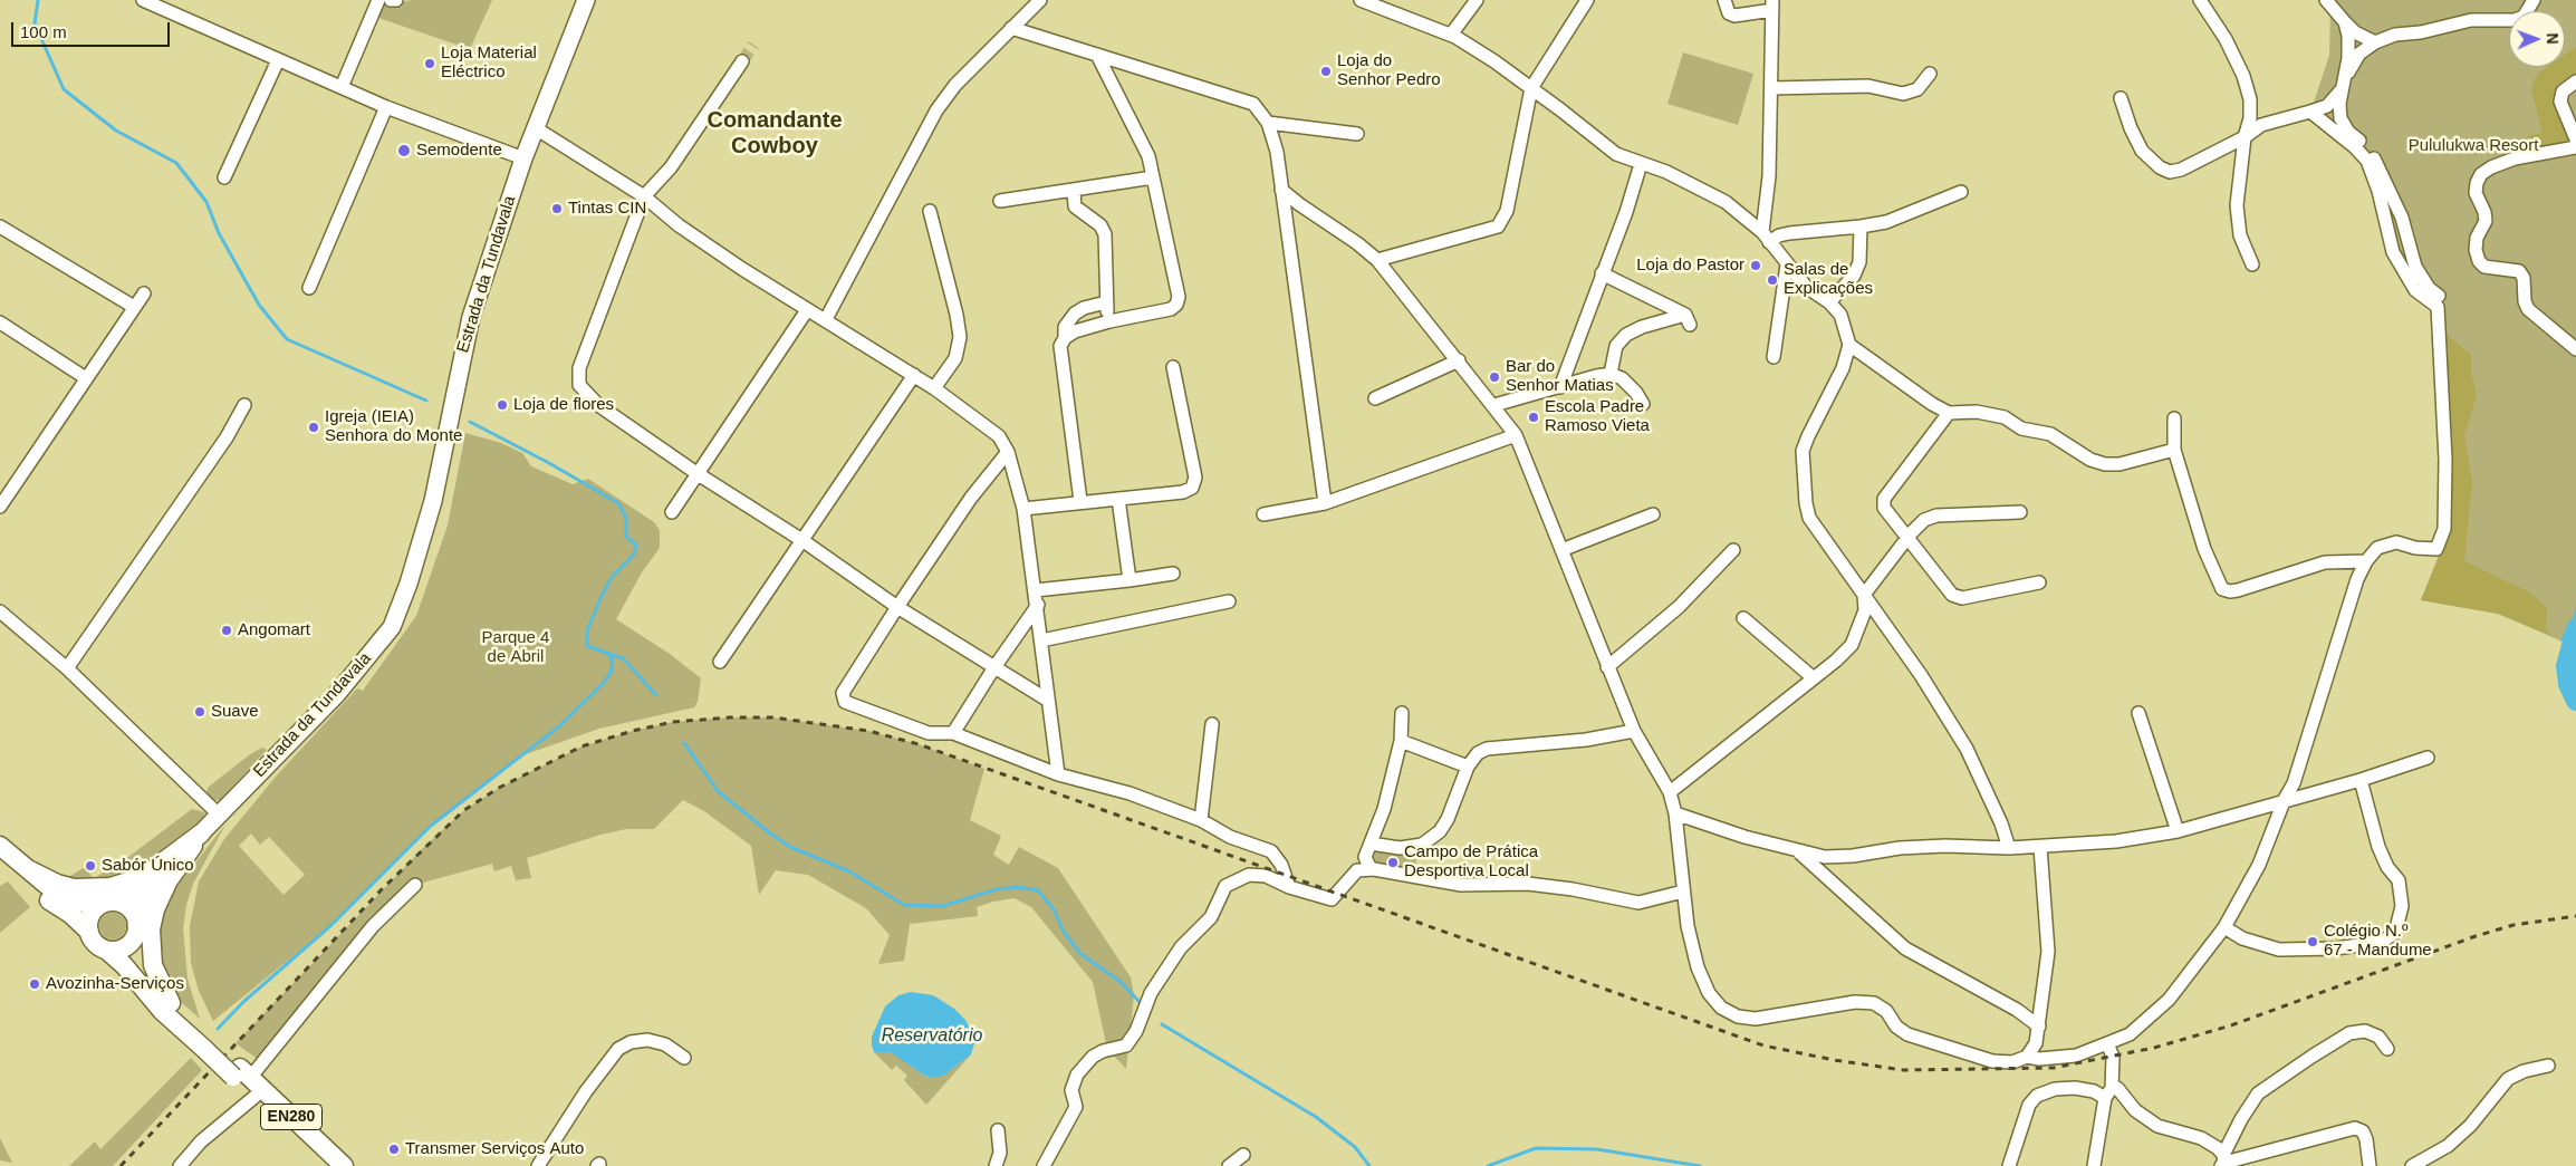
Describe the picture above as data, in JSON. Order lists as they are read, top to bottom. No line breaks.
{"streets":{"main road":["Estrada da Tundavala","EN280"]},"crossings":[["Estrada da Tundavala","EN280"]],"districts":["Comandante Cowboy"],"water":["Reservatório"],"parks":["Pululukwa Resort","Parque 4 de Abril"],"places":["Loja Material Eléctrico","Loja do Senhor Pedro","Semodente","Tintas CIN","Loja do Pastor","Salas de Explicações","Bar do Senhor Matias","Loja de flores","Escola Padre Ramoso Vieta","Igreja (IEIA) Senhora do Monte","Angomart","Suave","Campo de Prática Desportiva Local","Sabór Único","Colégio N.º 67 - Mandume","Avozinha-Serviços","Transmer Serviços Auto"],"scale_bar":"100 m","north":"right"}
